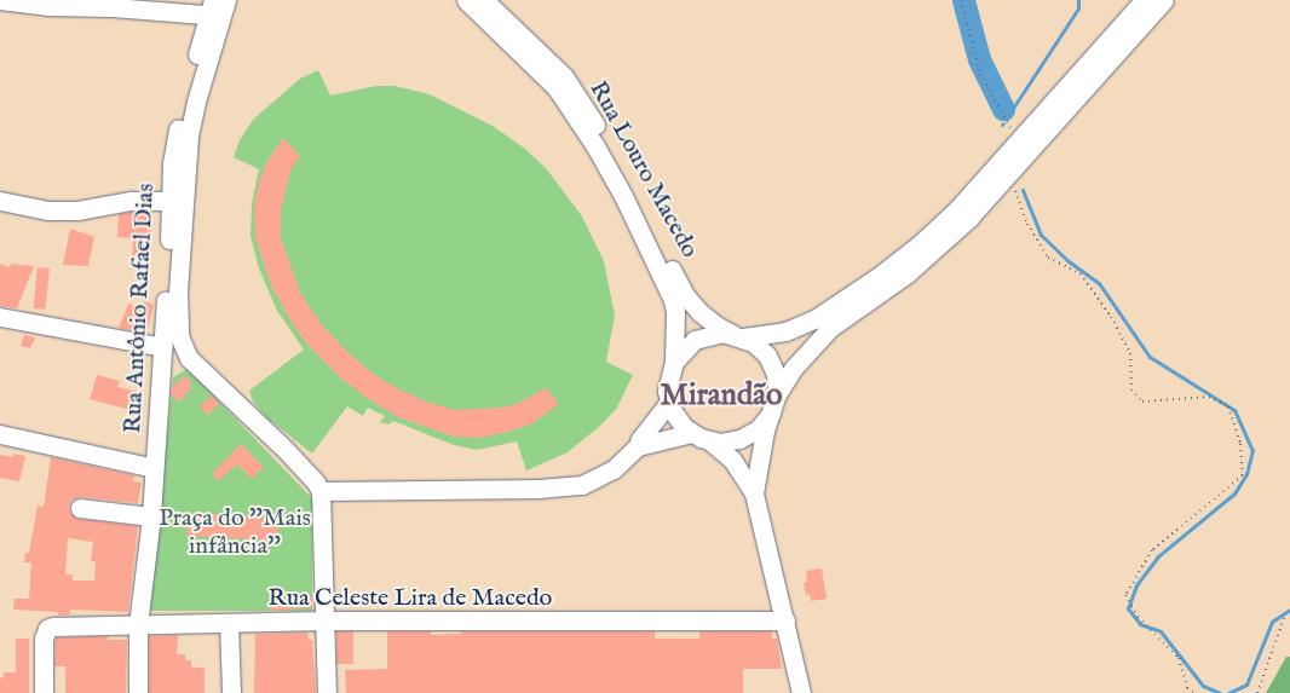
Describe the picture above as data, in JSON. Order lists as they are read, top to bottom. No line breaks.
{"streets":{"street":["Rua Louro Macedo","Rua Antônio Rafael Dias","Rua Celeste Lira de Macedo"]},"crossings":[["Rua Antônio Rafael Dias","Rua Celeste Lira de Macedo"]],"districts":["Mirandão"],"parks":["Praça do ''Mais infância''"]}
